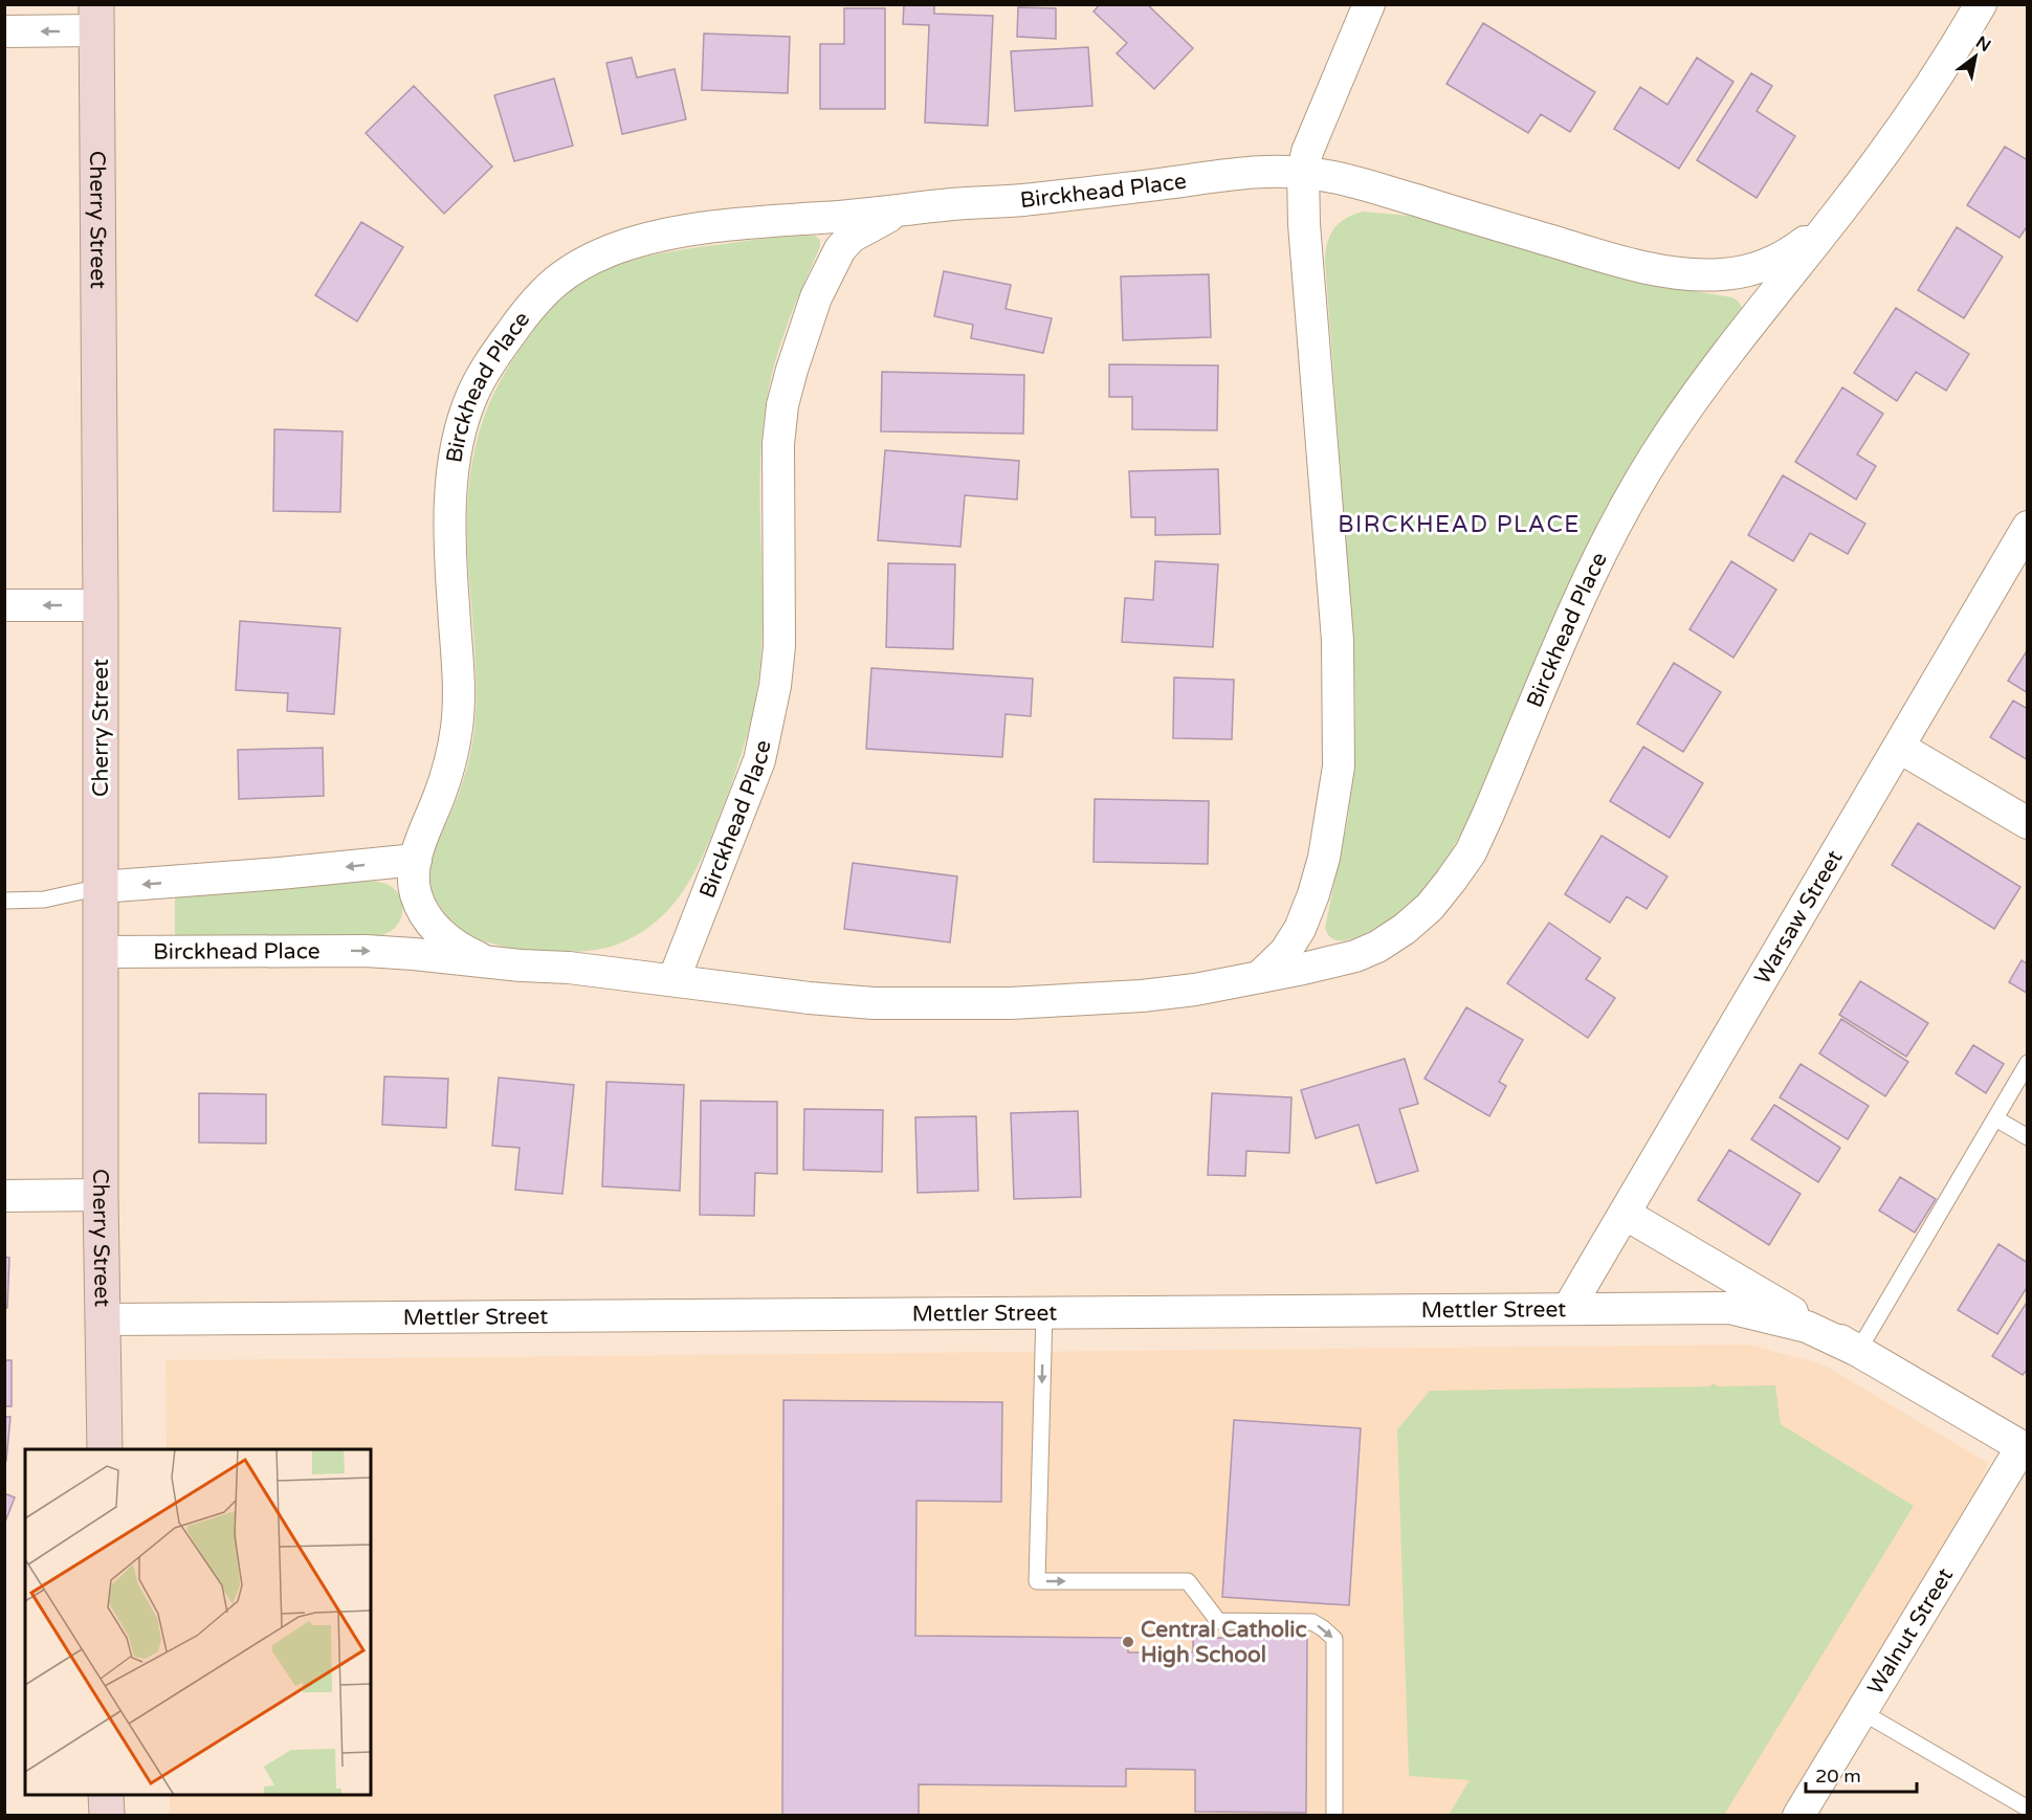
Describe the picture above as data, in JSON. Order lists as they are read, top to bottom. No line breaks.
{"streets":{"main road":["Cherry Street"],"street":["Birckhead Place","Warsaw Street","Mettler Street","Walnut Street"]},"crossings":[["Birckhead Place","Cherry Street"],["Cherry Street","Mettler Street"],["Warsaw Street","Mettler Street"],["Mettler Street","Walnut Street"]],"districts":["BIRCKHEAD PLACE"],"places":["Central Catholic High School"],"scale_bar":"20 m","north":"top right"}
